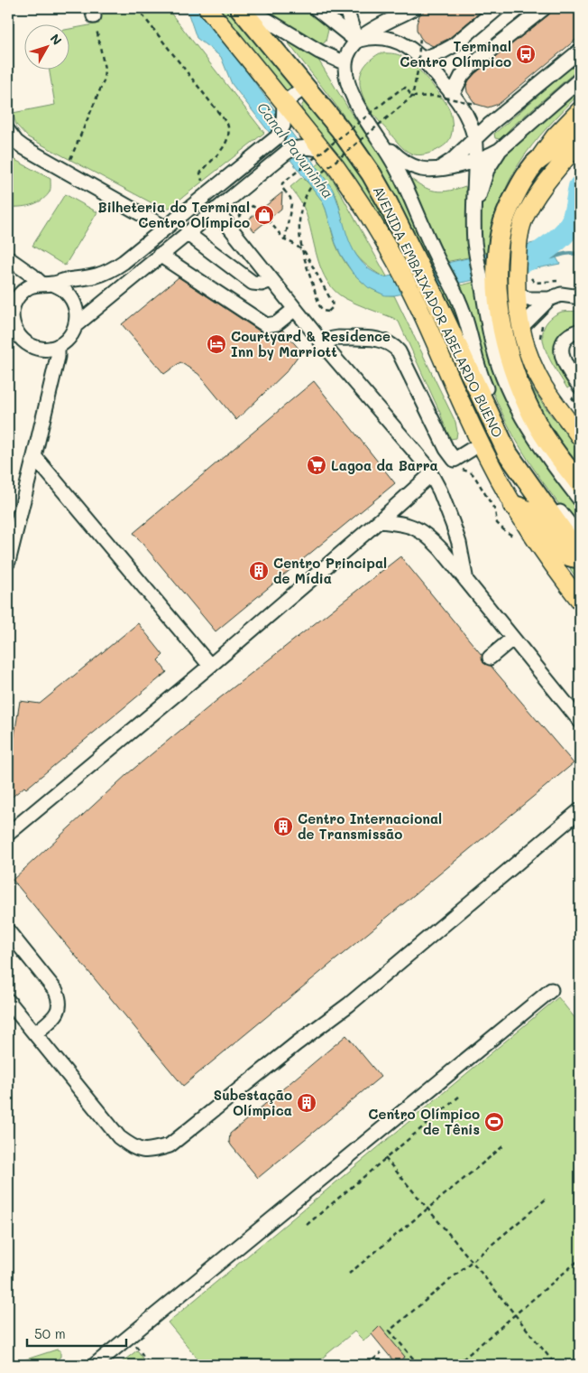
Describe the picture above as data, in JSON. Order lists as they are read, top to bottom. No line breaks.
{"streets":{"highway":["AVENIDA EMBAIXADOR ABELARDO BUENO"]},"water":["Canal Pavuninha"],"places":{"bus stop":["Terminal Centro Olímpico"],"shop":["Bilheteria do Terminal Centro Olímpico"],"hotel":["Courtyard & Residence Inn by Marriott"],"supermarket":["Lagoa da Barra"],"building":["Centro Principal de Mídia","Centro Internacional de Transmissão","Subestação Olímpica"],"sports":["Centro Olímpico de Tênis"]},"scale_bar":"50 m","north":"top right"}
